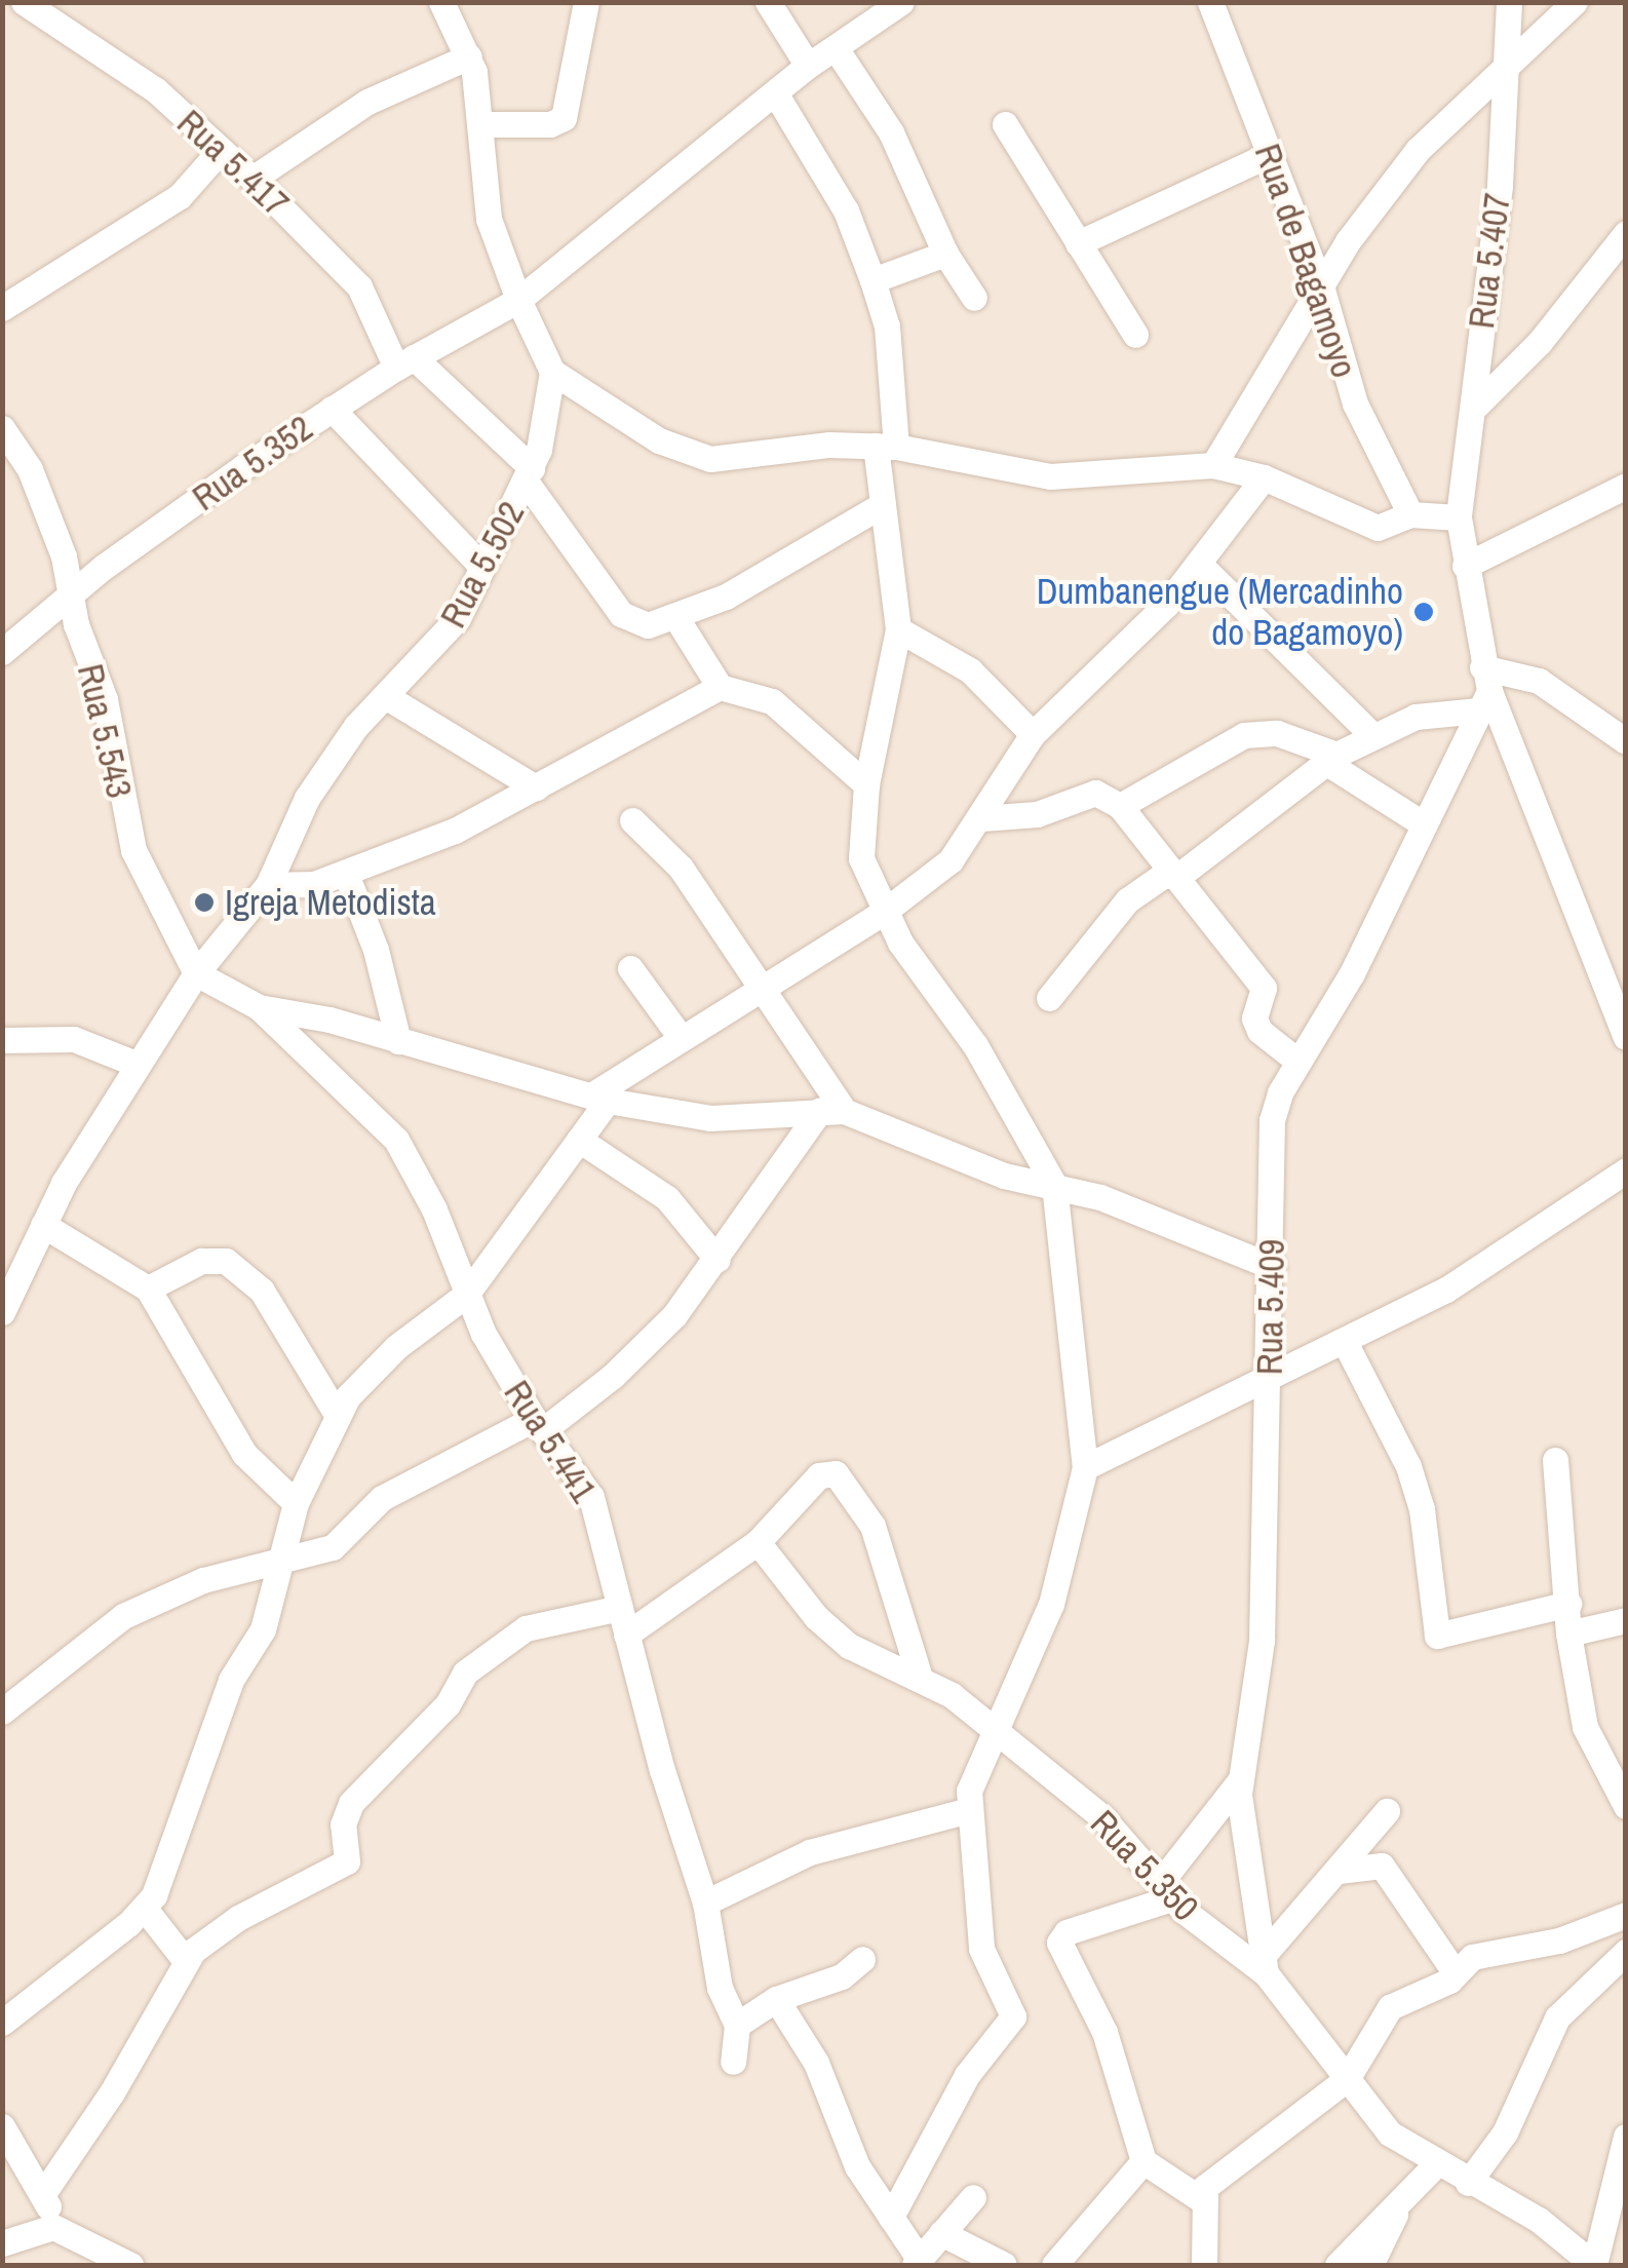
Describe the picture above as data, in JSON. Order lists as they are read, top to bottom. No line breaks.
{"streets":{"street":["Rua 5.417","Rua de Bagamoyo","Rua 5.407","Rua 5.352","Rua 5.502","Rua 5.543","Rua 5.409","Rua 5.441","Rua 5.350"]},"crossings":[["Rua 5.417","Rua 5.352"],["Rua 5.352","Rua 5.543"],["Rua 5.502","Rua 5.543"],["Rua 5.409","Rua 5.350"]],"places":["Dumbanengue (Mercadinho do Bagamoyo)","Igreja Metodista"]}
